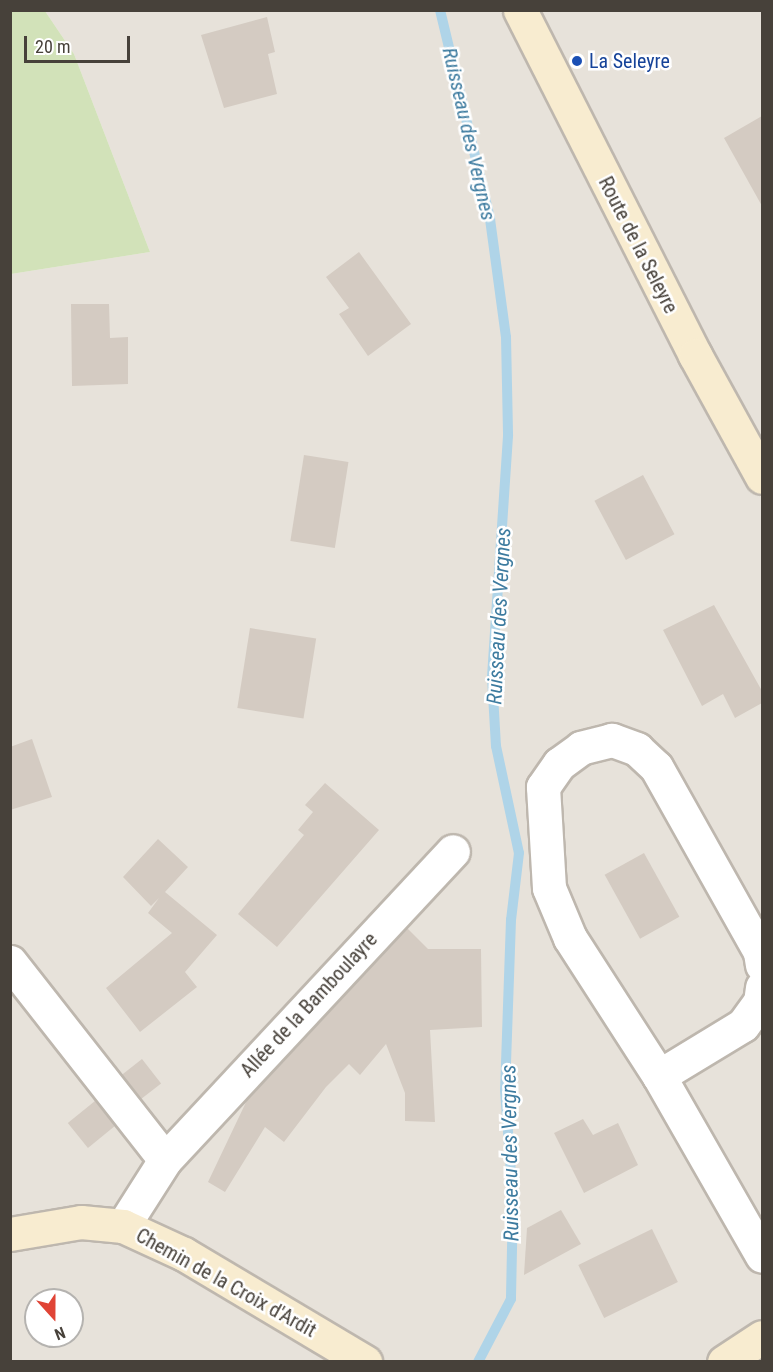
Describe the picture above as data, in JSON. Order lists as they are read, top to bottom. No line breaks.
{"streets":{"street":["Route de la Seleyre","Allée de la Bamboulayre","Chemin de la Croix d'Ardit"]},"crossings":[["Allée de la Bamboulayre","Chemin de la Croix d'Ardit"]],"water":["Ruisseau des Vergnes"],"places":["La Seleyre"],"scale_bar":"20 m","north":"bottom"}
